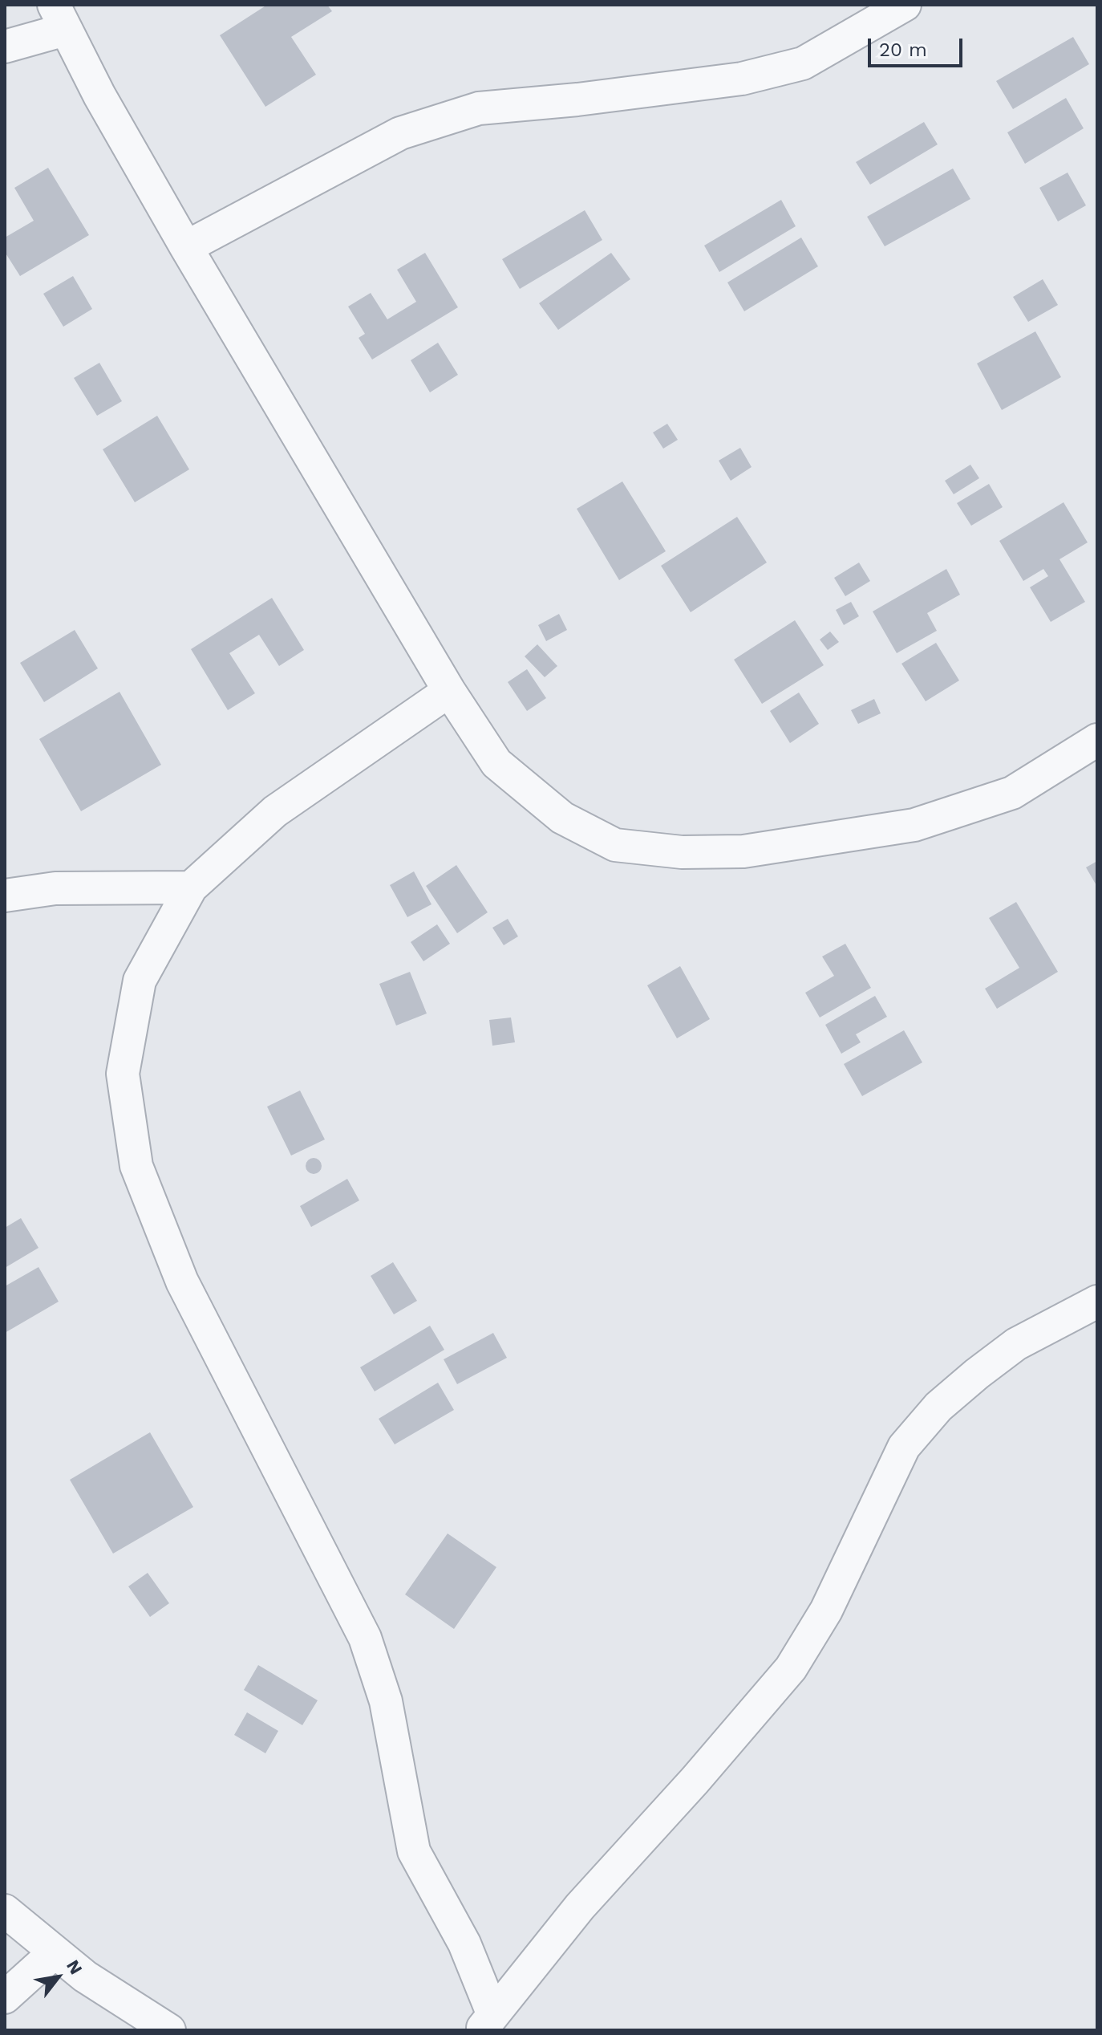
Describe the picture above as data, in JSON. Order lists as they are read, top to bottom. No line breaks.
{"scale_bar":"20 m","north":"top right"}
